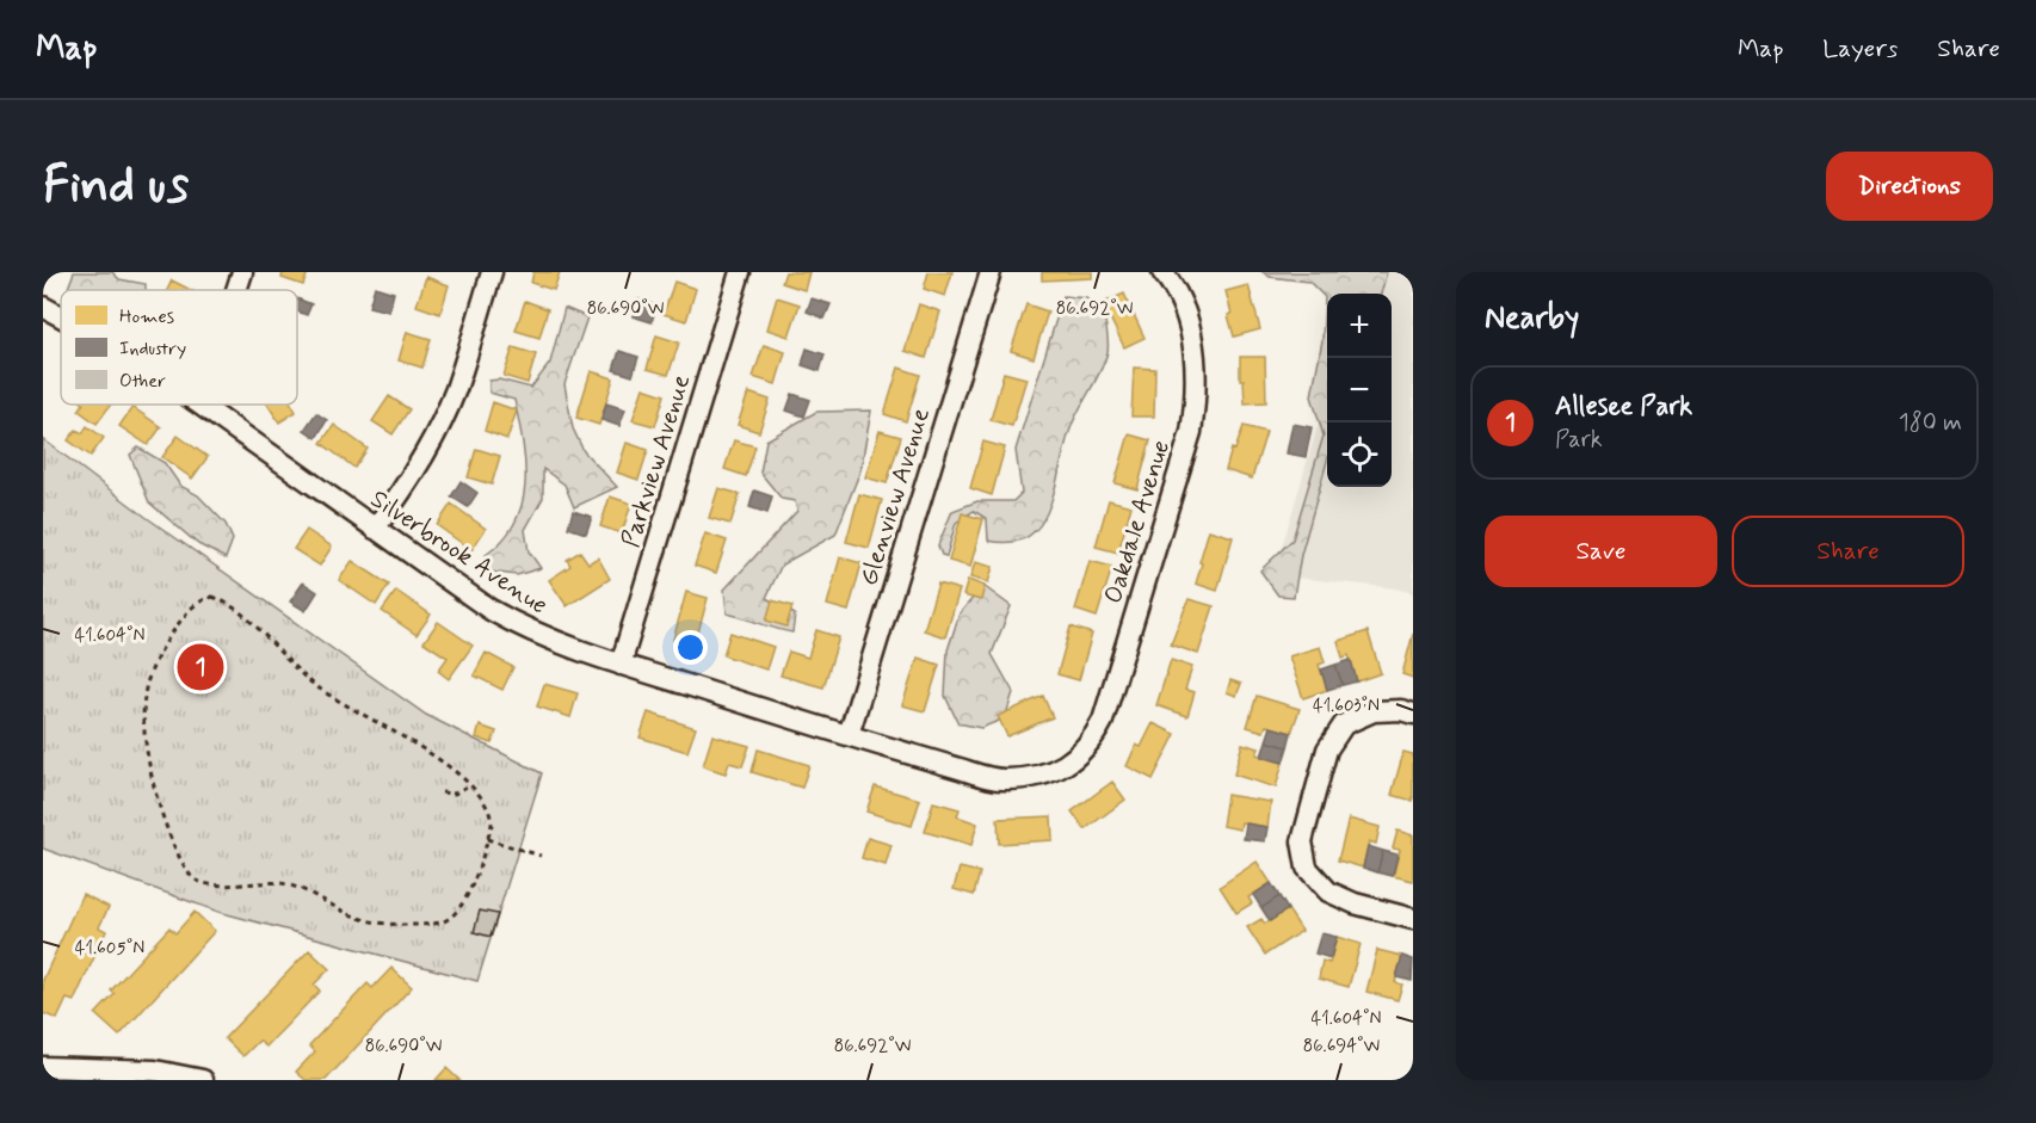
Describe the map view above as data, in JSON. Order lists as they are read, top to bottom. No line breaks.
{"streets":{"street":["Parkview Avenue","Glenview Avenue","Oakdale Avenue","Silverbrook Avenue"]},"crossings":[["Parkview Avenue","Silverbrook Avenue"],["Glenview Avenue","Silverbrook Avenue"],["Oakdale Avenue","Silverbrook Avenue"]],"legend":["Homes","Industry","Other"],"page":{"header":"Map","nav":["Map","Layers","Share"],"buttons":["Directions",["Save","Share"]],"title":"Find us","heading":"Nearby","map_buttons":["+","−"],"list":[{"mark":"1","name":"Allesee Park","note":"Park","value":"180 m"}],"pins":"1"},"coordinates":["86.690°W","86.692°W","41.604°N","41.603°N","41.605°N","86.694°W"]}
